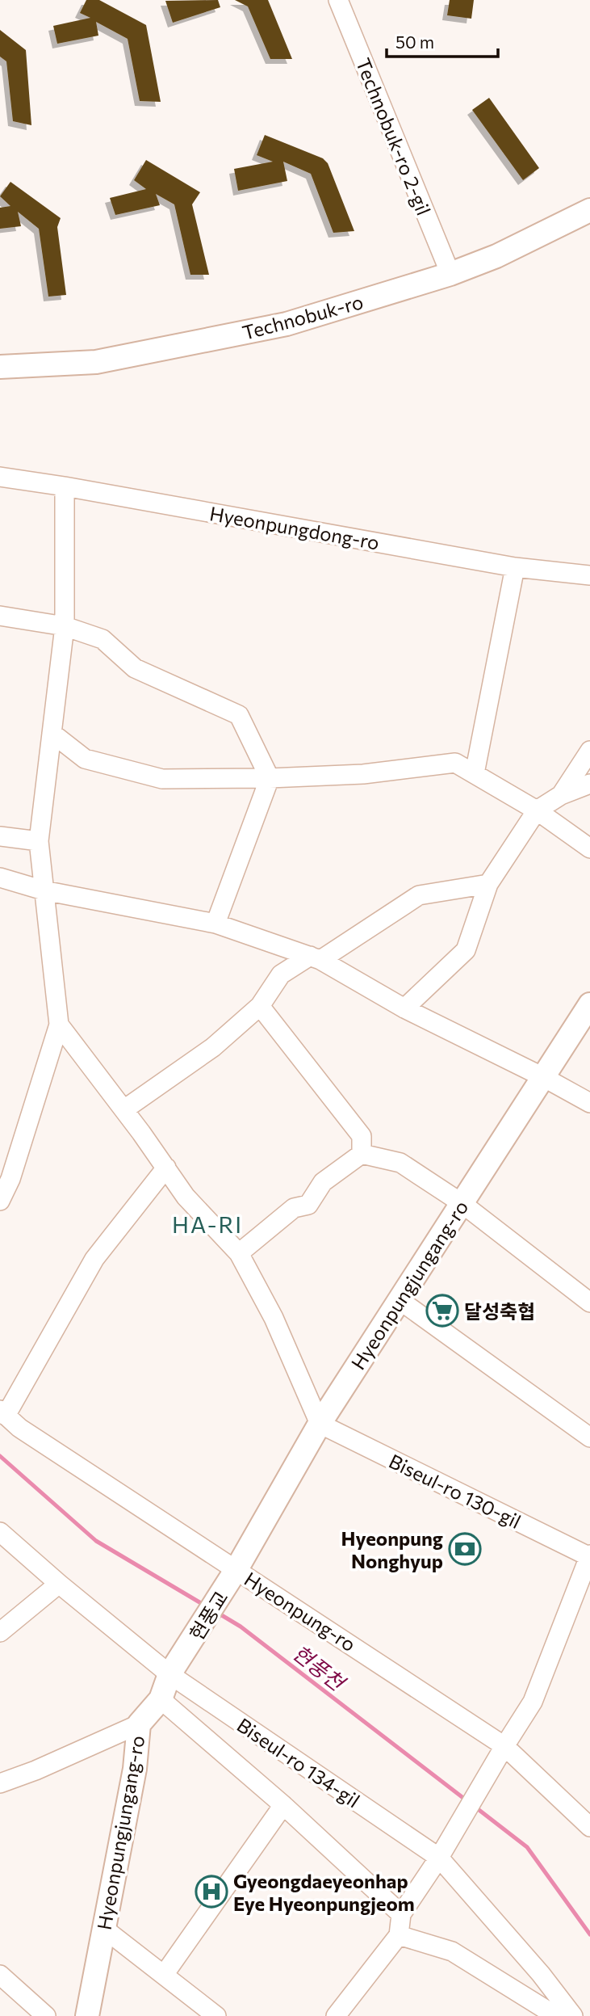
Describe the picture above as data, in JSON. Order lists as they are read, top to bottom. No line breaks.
{"streets":{"main road":["Technobuk-ro","Hyeonpungjungang-ro","현풍교"],"street":["Technobuk-ro 2-gil","Hyeonpungdong-ro","Biseul-ro 130-gil","Hyeonpung-ro","Biseul-ro 134-gil"]},"crossings":[["Technobuk-ro 2-gil","Technobuk-ro"],["Hyeonpungjungang-ro","Biseul-ro 130-gil"],["Hyeonpungjungang-ro","Hyeonpung-ro"],["Hyeonpungjungang-ro","현풍교"],["Hyeonpungjungang-ro","Biseul-ro 134-gil"],["Hyeonpung-ro","현풍교"],["현풍교","Biseul-ro 134-gil"]],"districts":["HA-RI"],"water":["현풍천"],"places":{"supermarket":["달성축협"],"bank":["Hyeonpung Nonghyup"],"hospital":["Gyeongdaeyeonhap Eye Hyeonpungjeom"]},"scale_bar":"50 m"}
